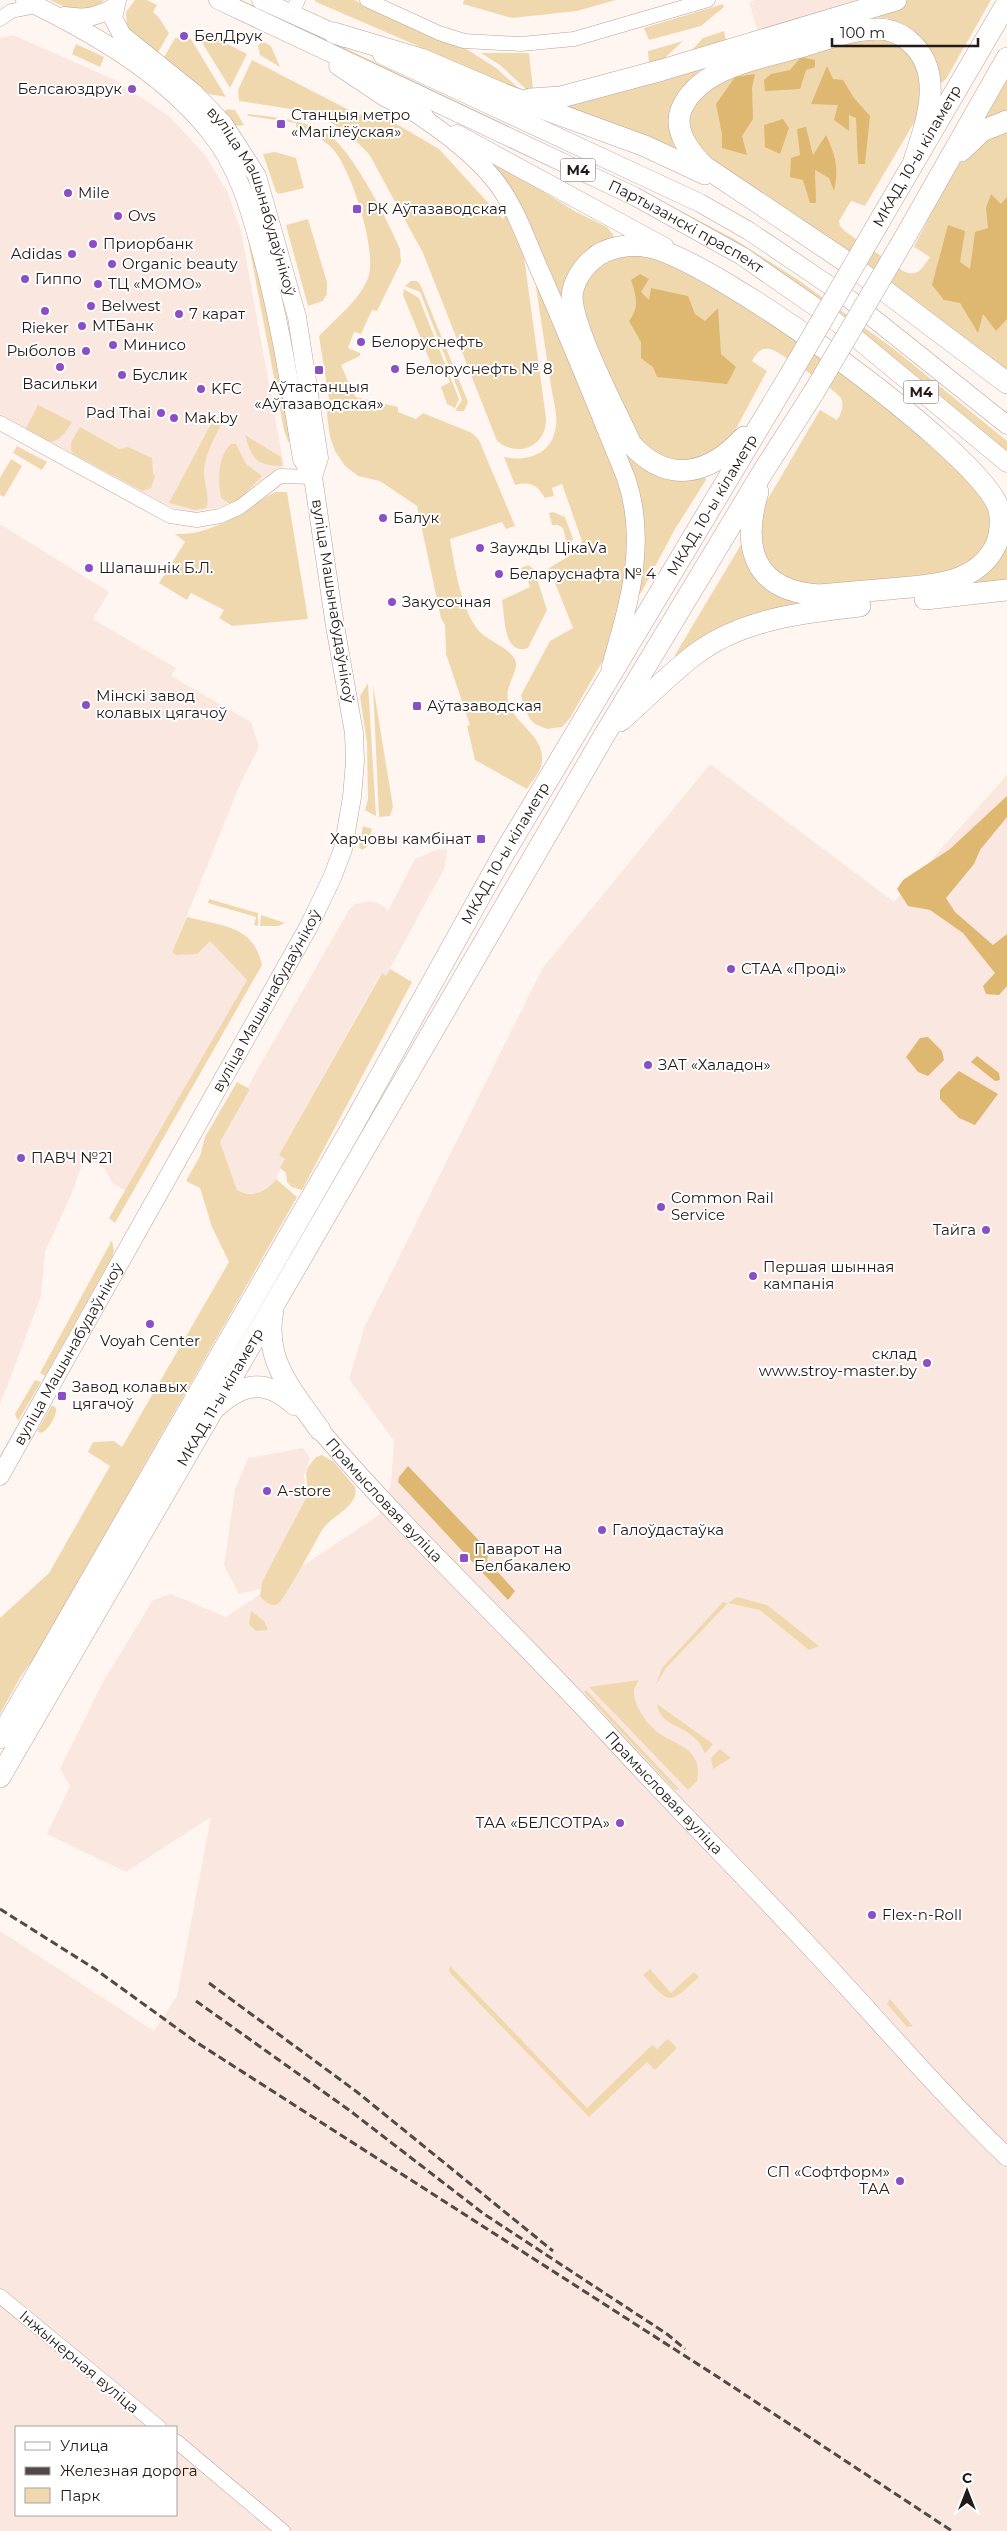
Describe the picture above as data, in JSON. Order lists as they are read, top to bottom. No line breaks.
{"streets":{"highway":["МКАД, 10-ы кіламетр","МКАД, 11-ы кіламетр"],"main road":["М4","вуліца Машынабудаўнікоў","Партызанскі праспект","Прамысловая вуліца"],"street":["Інжынерная вуліца"]},"crossings":[["МКАД, 10-ы кіламетр","МКАД, 11-ы кіламетр"]],"places":{"other":["БелДрук","Белсаюздрук","Mile","Ovs","Приорбанк","Adidas","Organic beauty","Гиппо","ТЦ «МОМО»","Belwest","Rieker","7 карат","МТБанк","Белоруснефть","Минисо","Рыболов","Васильки","Белоруснефть № 8","Буслик","KFC","Pad Thai","Mak.by","Балук","Заужды ЦікаVа","Шапашнік Б.Л.","Беларуснафта № 4","Закусочная","Мінскі завод колавых цягачоў","СТАА «Проді»","ЗАТ «Халадон»","ПАВЧ №21","Common Rail Service","Тайга","Першая шынная кампанія","Voyah Center","склад www.stroy-master.by","А-store","Галоўдастаўка","ТАА «БЕЛСОТРА»","Flex-n-Roll","СП «Софтформ» ТАА"],"transit":["Станцыя метро «Магілёўская»","РК Аўтазаводская","Аўтастанцыя «Аўтазаводская»","Аўтазаводская","Харчовы камбінат","Завод колавых цягачоў","Паварот на Белбакалею"]},"legend":["Улица","Железная дорога","Парк"],"scale_bar":"100 m","north":"top"}
